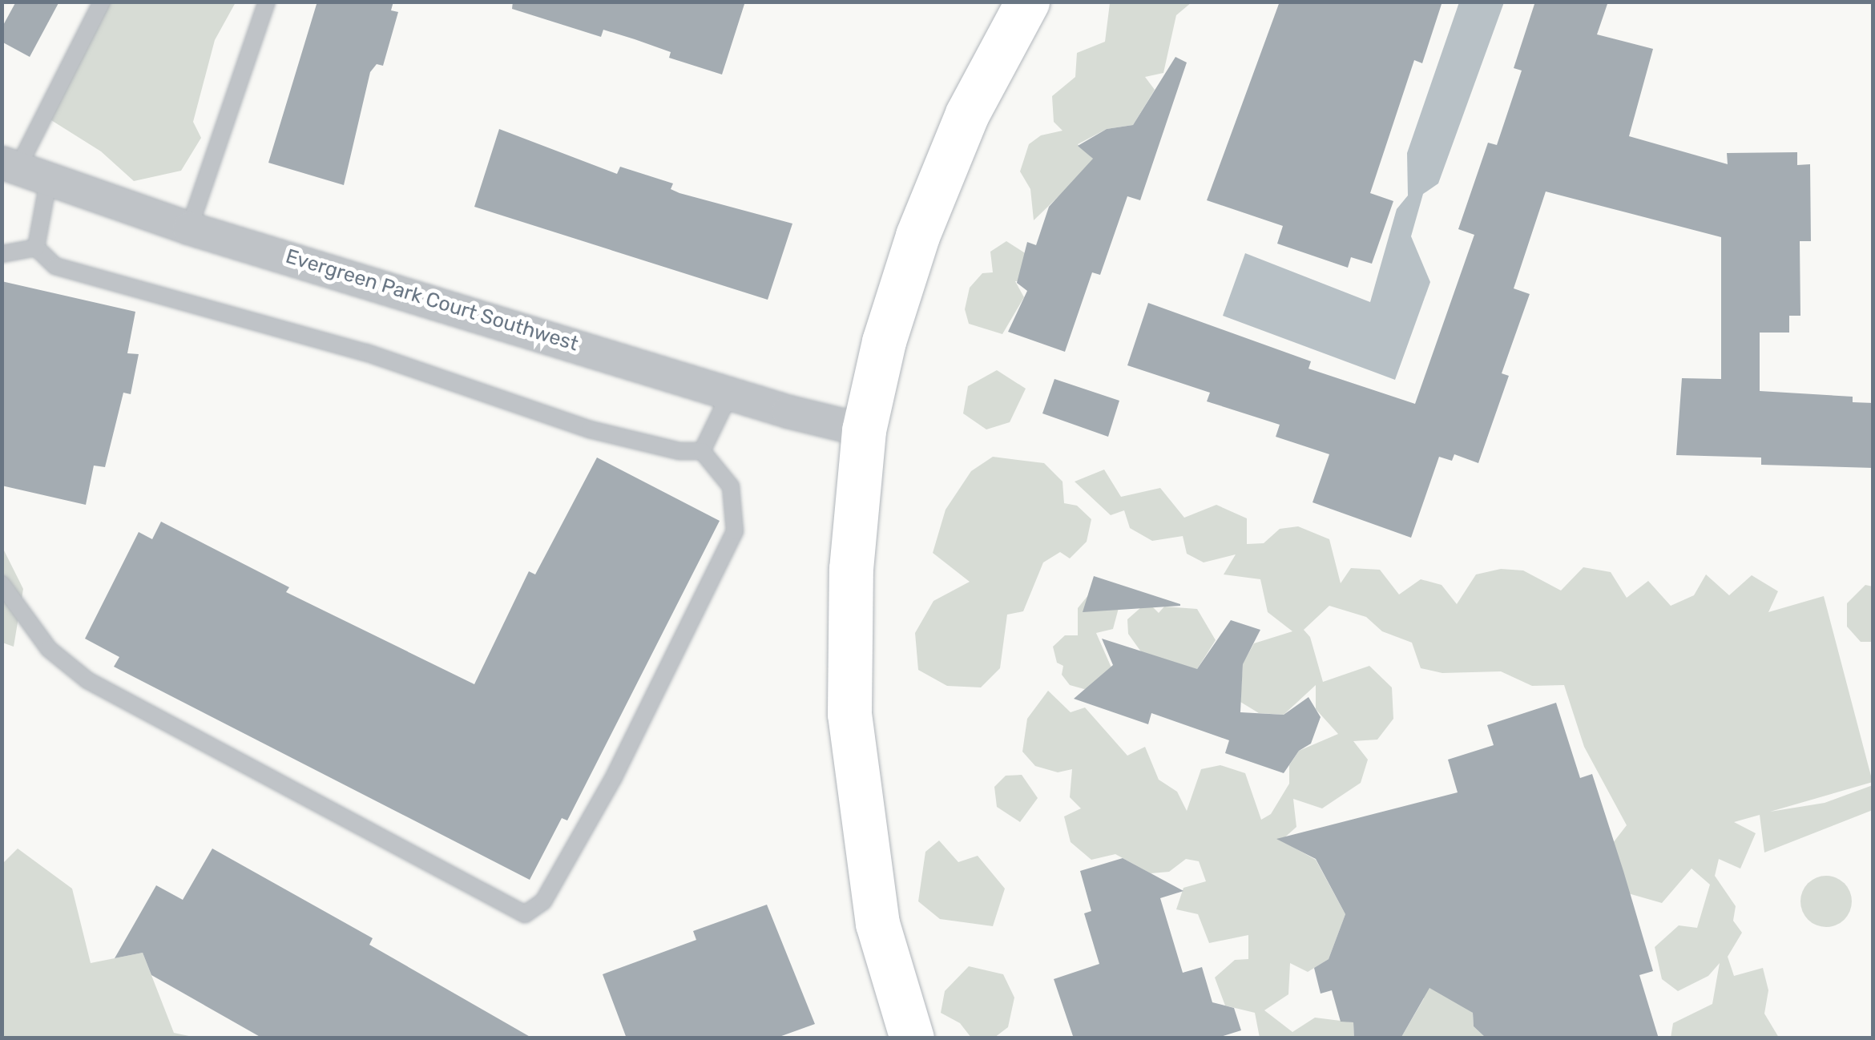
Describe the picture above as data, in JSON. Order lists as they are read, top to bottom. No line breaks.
{"streets":{"street":["Evergreen Park Court Southwest"]}}
